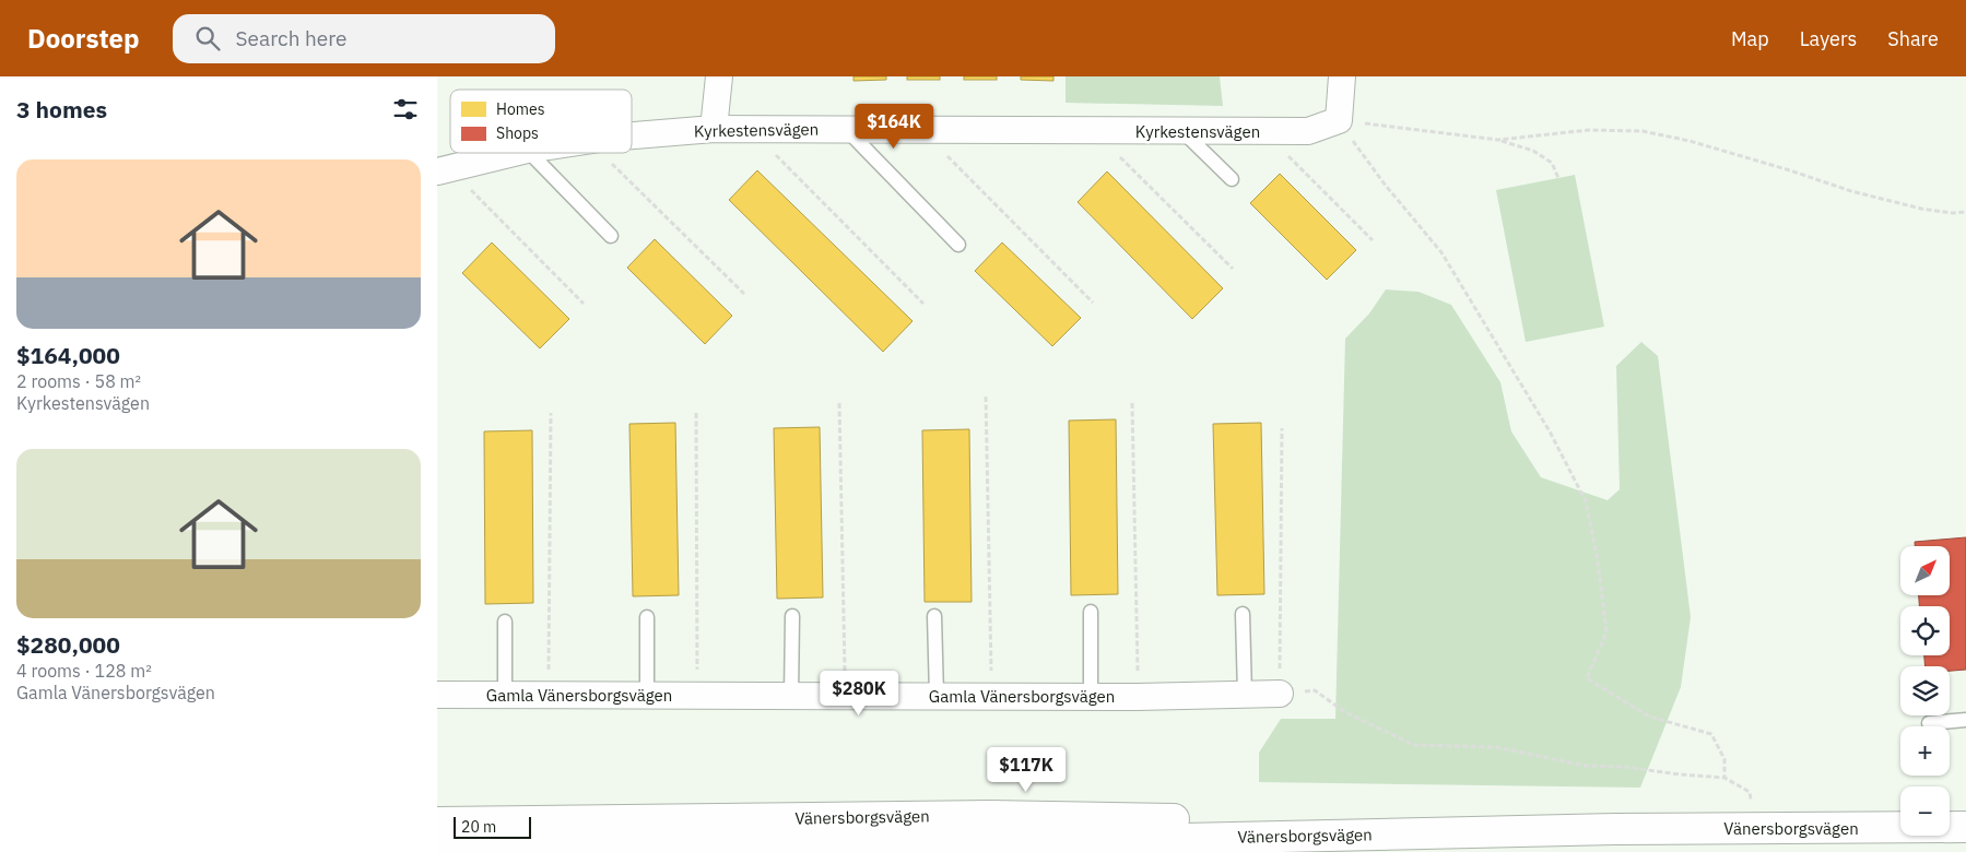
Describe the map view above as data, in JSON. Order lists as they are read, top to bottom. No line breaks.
{"streets":{"main road":["Vänersborgsvägen"],"street":["Kyrkestensvägen","Gamla Vänersborgsvägen"]},"legend":["Homes","Shops"],"scale_bar":"20 m","north":"top right","page":{"header":"Doorstep","search":"Search here","nav":["Map","Layers","Share"],"heading":"3 homes","price":["$164K","$280K","$117K"],"list":[{"name":"$164,000","note":"2 rooms · 58 m² · Kyrkestensvägen"},{"name":"$280,000","note":"4 rooms · 128 m² · Gamla Vänersborgsvägen"}],"map_buttons":["+","−"],"scale":"20 m"}}
